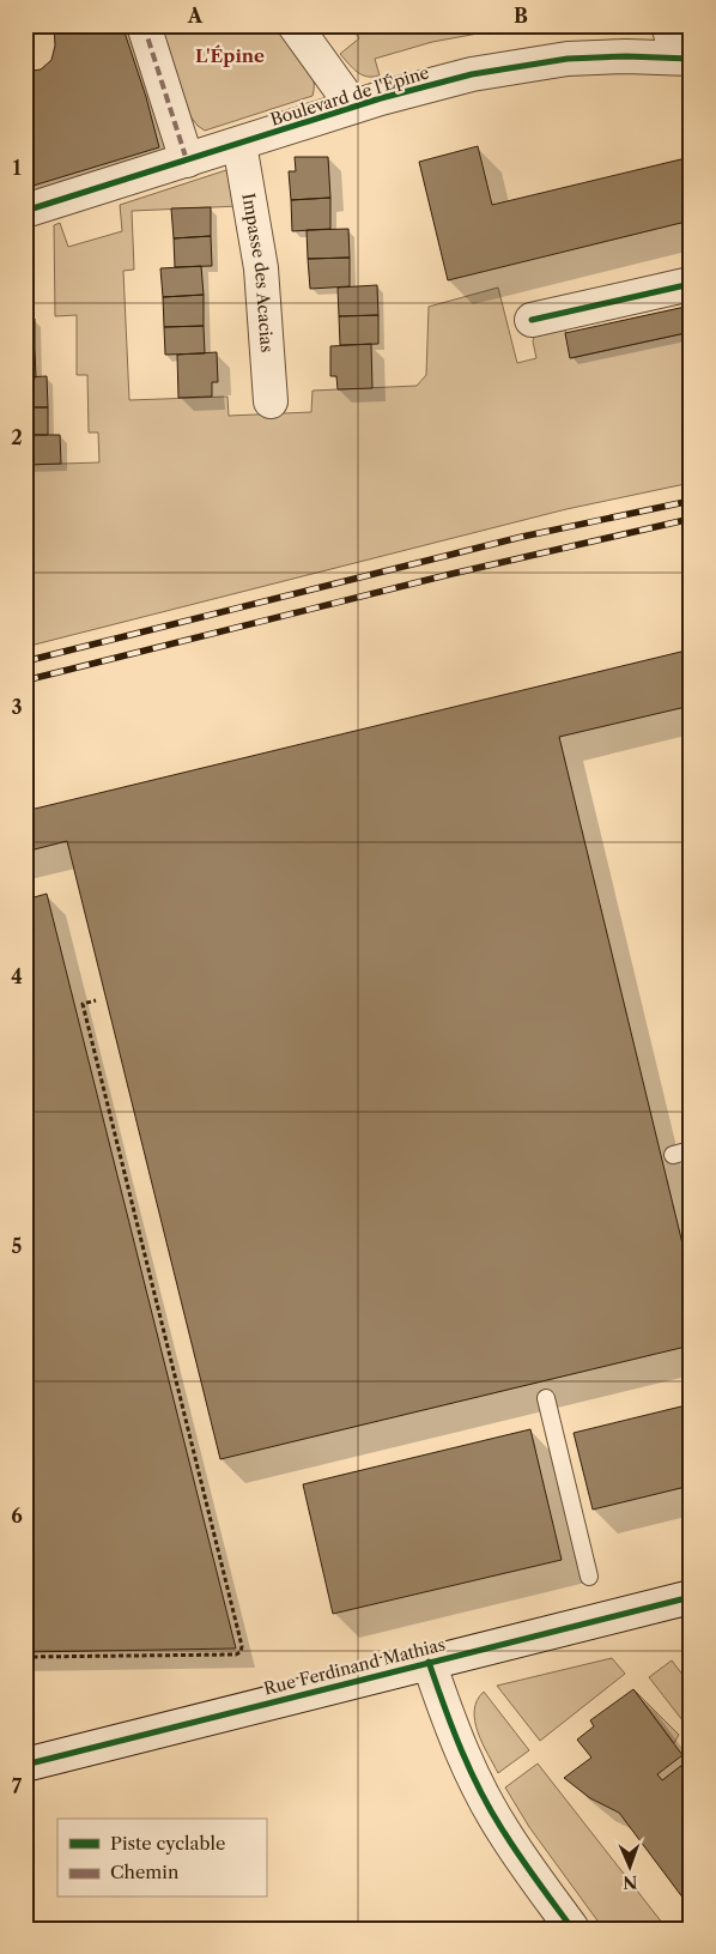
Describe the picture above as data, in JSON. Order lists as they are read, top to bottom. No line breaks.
{"streets":{"street":["Boulevard de l'Épine","Impasse des Acacias","Rue Ferdinand Mathias"]},"crossings":[["Boulevard de l'Épine","Impasse des Acacias"]],"districts":["L'Épine"],"legend":["Piste cyclable","Chemin"],"north":"bottom","grid":{"columns":["A","B"],"rows":["1","2","3","4","5","6","7"]}}
